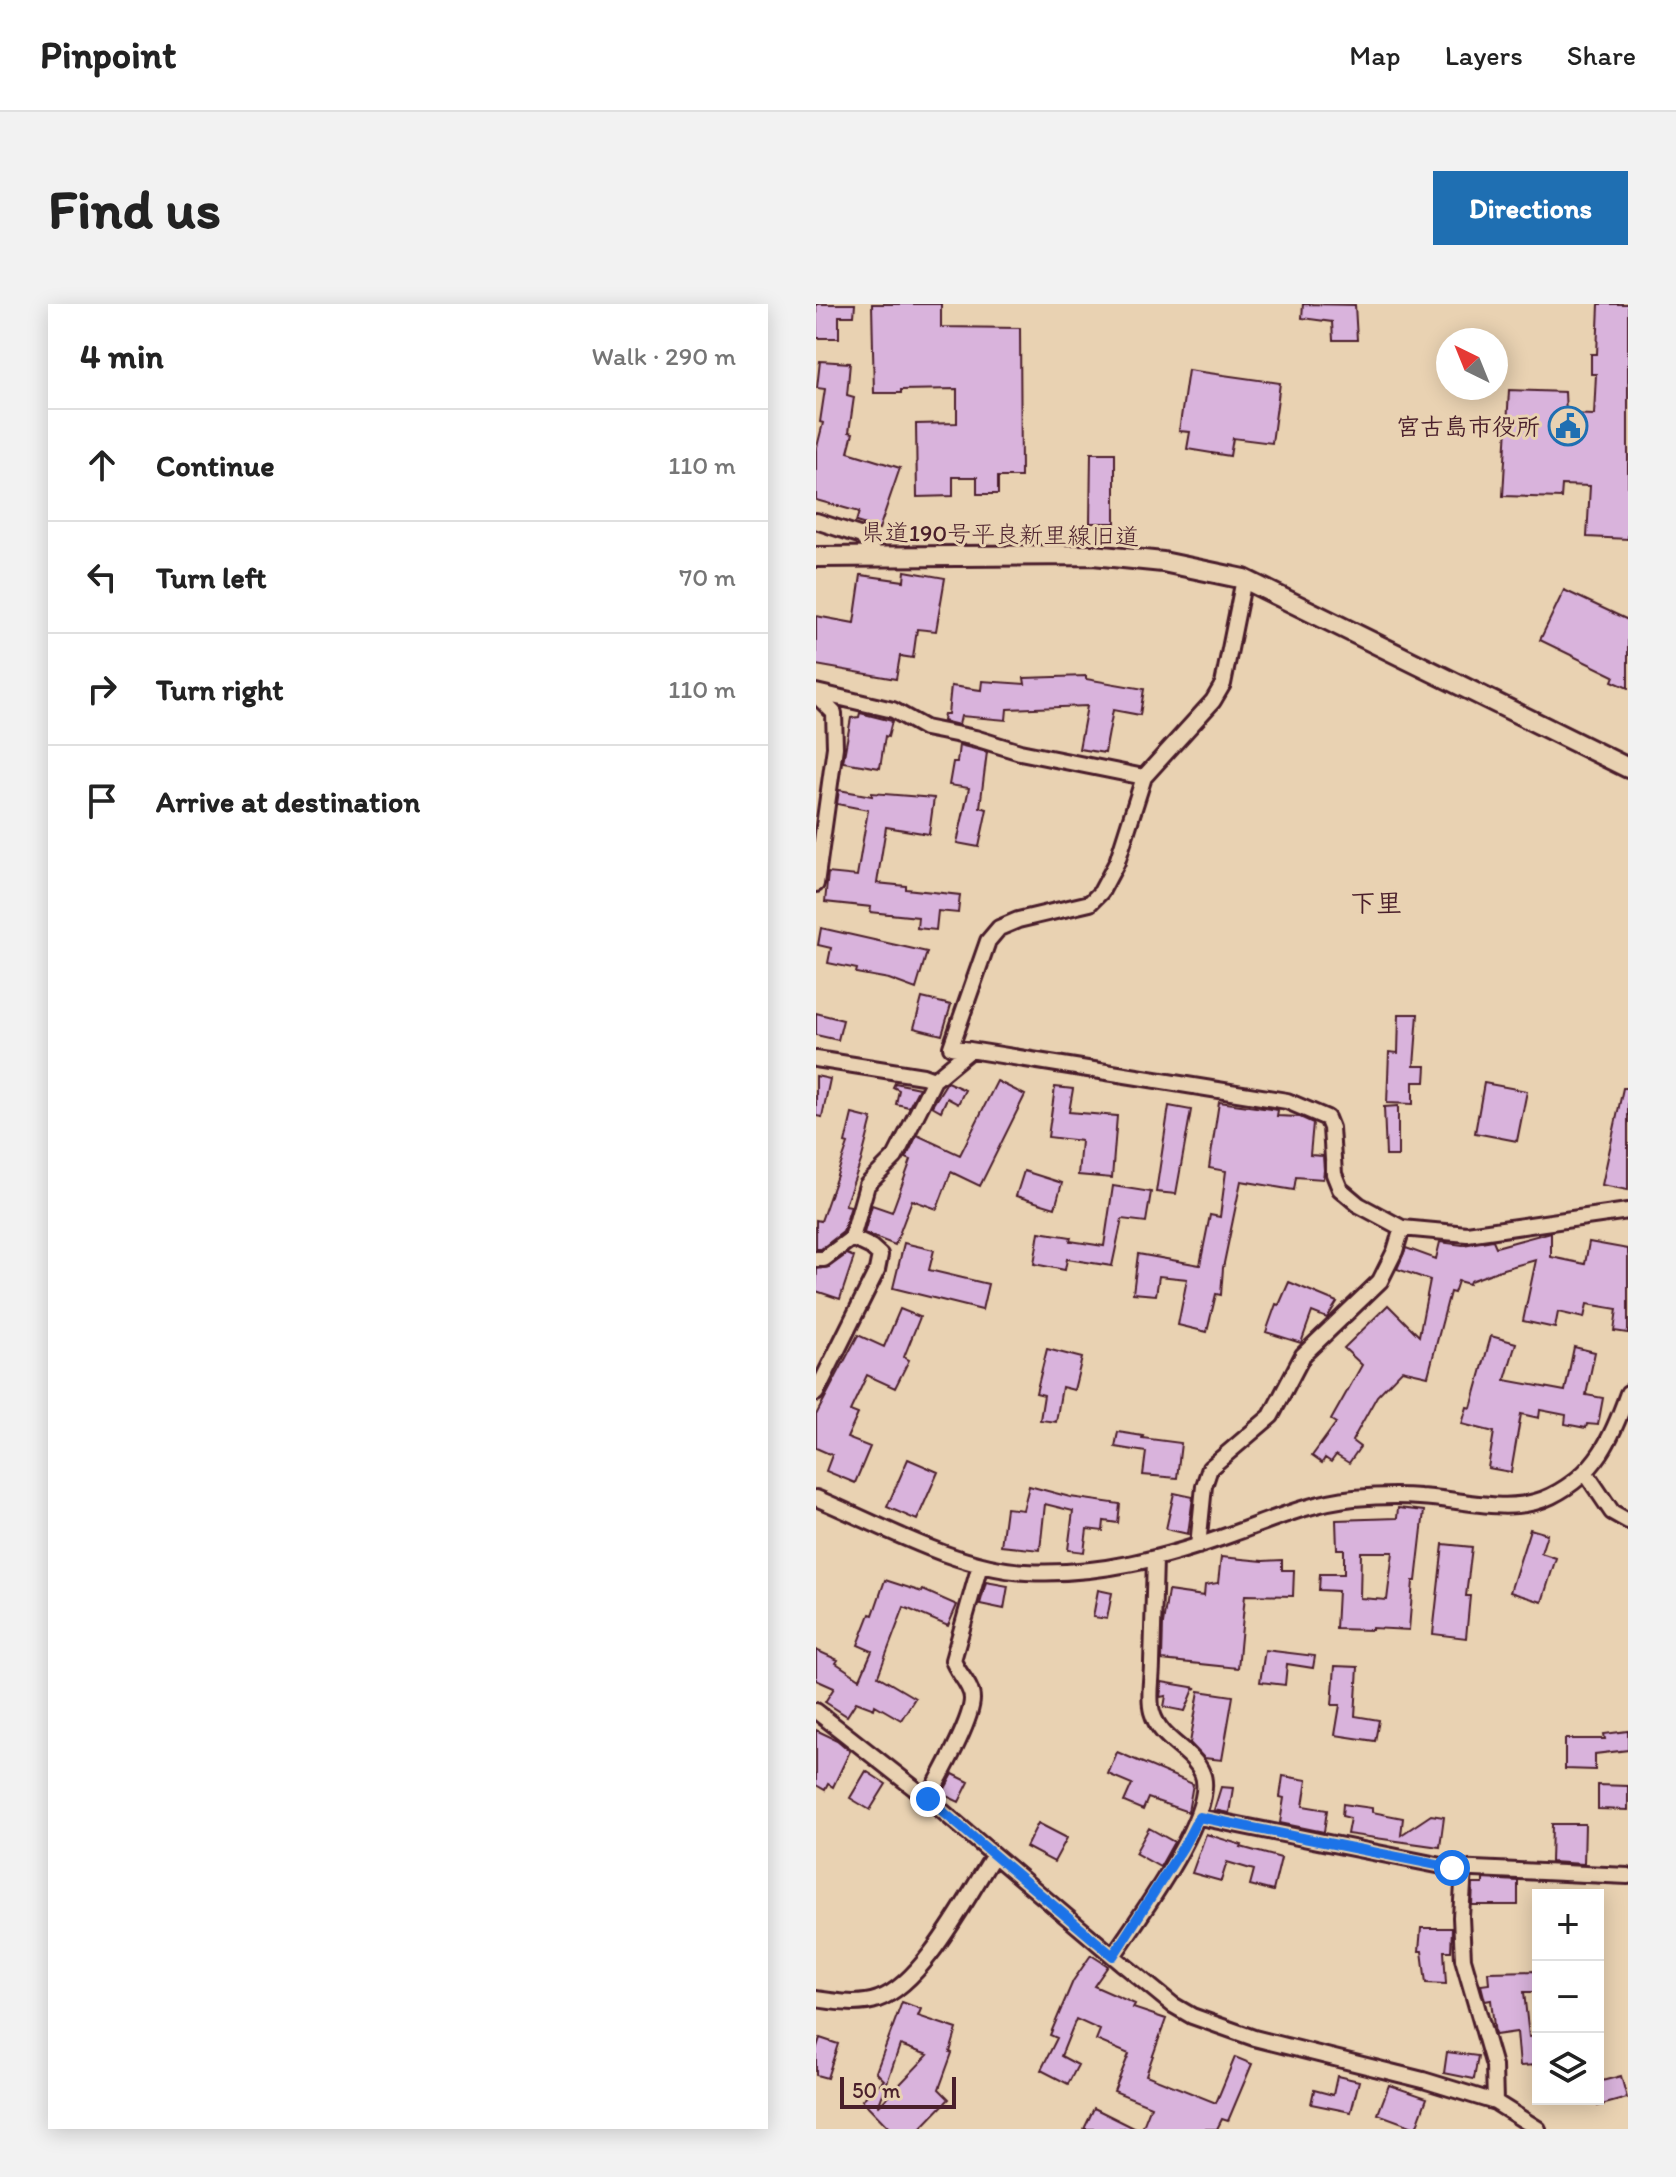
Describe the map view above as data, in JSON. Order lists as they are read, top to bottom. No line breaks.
{"streets":{"street":["県道190号平良新里線旧道"]},"districts":["下里"],"places":{"public building":["宮古島市役所"]},"scale_bar":"50 m","north":"top left","page":{"header":"Pinpoint","nav":["Map","Layers","Share"],"buttons":"Directions","title":"Find us","heading":["4 min","Walk · 290 m"],"list":[["Continue","110 m"],["Turn left","70 m"],["Turn right","110 m"],"Arrive at destination"],"map_buttons":["+","−"],"scale":"50 m"}}
